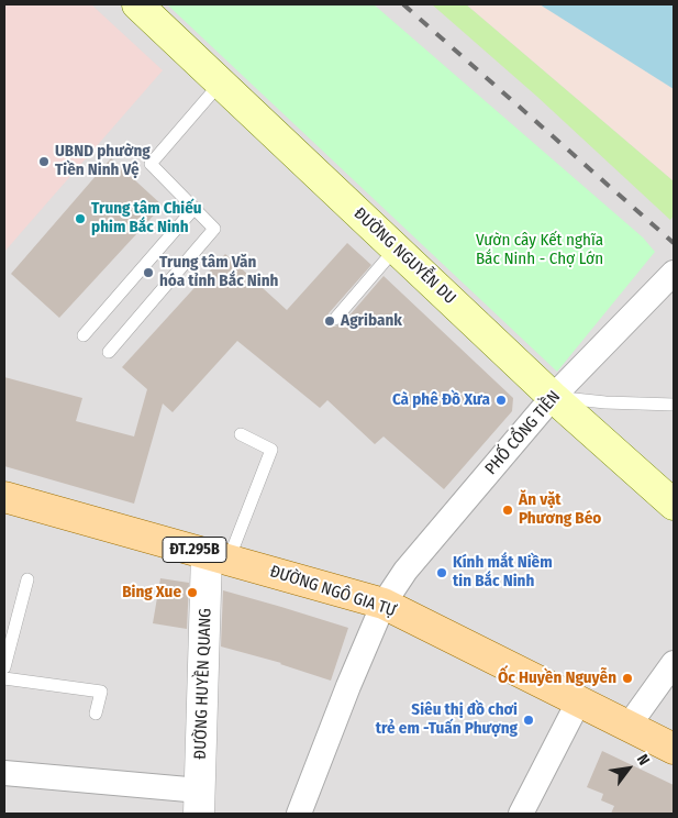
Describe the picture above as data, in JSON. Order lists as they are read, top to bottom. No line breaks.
{"streets":{"main road":["ĐƯỜNG NGUYỄN DU","ĐT.295B","ĐƯỜNG NGÔ GIA TỰ"],"street":["PHỐ CỔNG TIỀN","ĐƯỜNG HUYỀN QUANG"]},"crossings":[["ĐƯỜNG NGUYỄN DU","PHỐ CỔNG TIỀN"],["PHỐ CỔNG TIỀN","ĐƯỜNG NGÔ GIA TỰ"],["ĐƯỜNG NGÔ GIA TỰ","ĐƯỜNG HUYỀN QUANG"]],"parks":["Vườn cây Kết nghĩa Bắc Ninh - Chợ Lớn"],"places":["UBND phường Tiền Ninh Vệ","Trung tâm Chiếu phim Bắc Ninh","Trung tâm Văn hóa tỉnh Bắc Ninh","Agribank","Cà phê Đồ Xưa","Ăn vặt Phương Béo","Kính mắt Niềm tin Bắc Ninh","Bing Xue","Ốc Huyền Nguyễn","Siêu thị đồ chơi trẻ em -Tuấn Phượng"],"north":"top right"}
